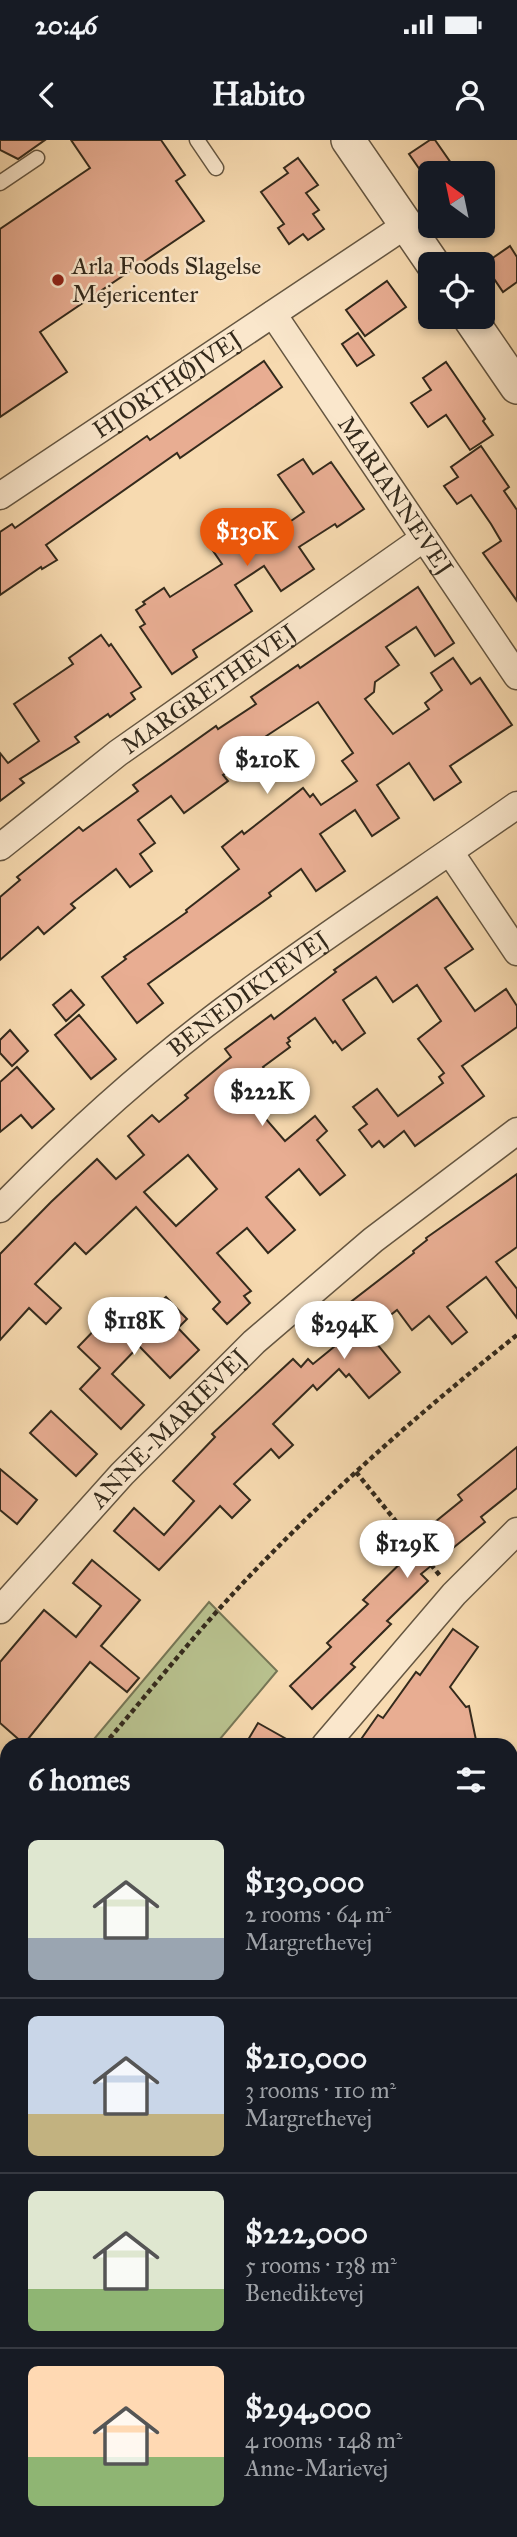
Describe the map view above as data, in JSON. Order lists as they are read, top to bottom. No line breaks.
{"streets":{"street":["HJORTHØJVEJ","MARIANNEVEJ","MARGRETHEVEJ","BENEDIKTEVEJ","ANNE-MARIEVEJ"]},"crossings":[["HJORTHØJVEJ","MARIANNEVEJ"],["MARIANNEVEJ","MARGRETHEVEJ"]],"places":["Arla Foods Slagelse Mejericenter"],"north":"top left","page":{"status":"20:46","header":"Habito","price":["$130K","$210K","$222K","$118K","$294K","$129K"],"heading":"6 homes","list":[{"name":"$130,000","note":"2 rooms · 64 m² · Margrethevej"},{"name":"$210,000","note":"3 rooms · 110 m² · Margrethevej"},{"name":"$222,000","note":"5 rooms · 138 m² · Benediktevej"},{"name":"$294,000","note":"4 rooms · 148 m² · Anne-Marievej"}]}}
